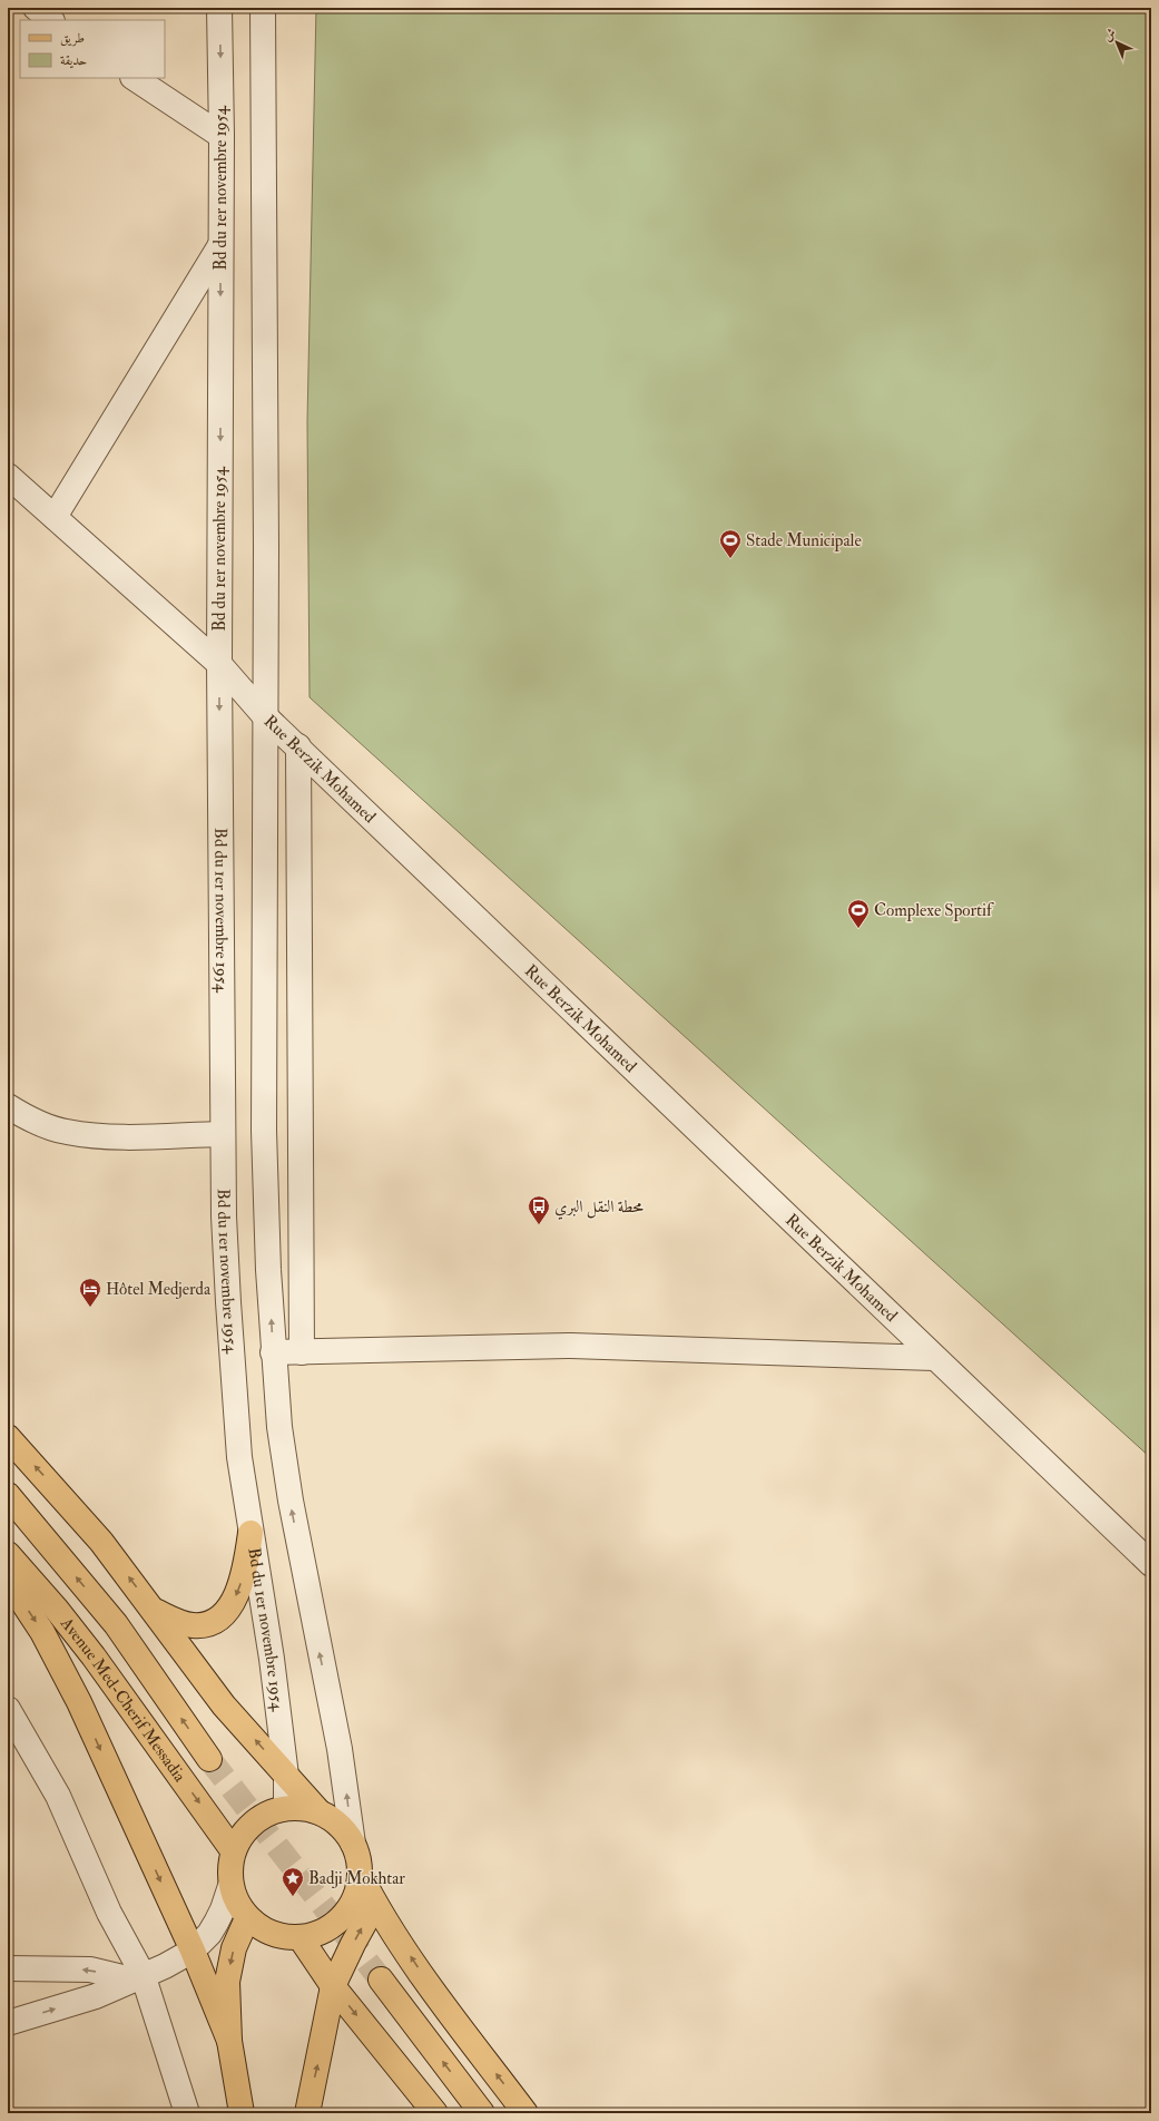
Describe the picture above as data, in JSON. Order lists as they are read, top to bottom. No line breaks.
{"streets":{"main road":["Avenue Med-Cherif Messadia"],"street":["Bd du 1er novembre 1954","Rue Berzik Mohamed"]},"crossings":[["Bd du 1er novembre 1954","Rue Berzik Mohamed"],["Bd du 1er novembre 1954","Avenue Med-Cherif Messadia"]],"places":{"sports":["Stade Municipale","Complexe Sportif"],"bus stop":["محطة النقل البري"],"hotel":["Hôtel Medjerda"],"place":["Badji Mokhtar"]},"legend":["طريق","حديقة"],"north":"top left"}
